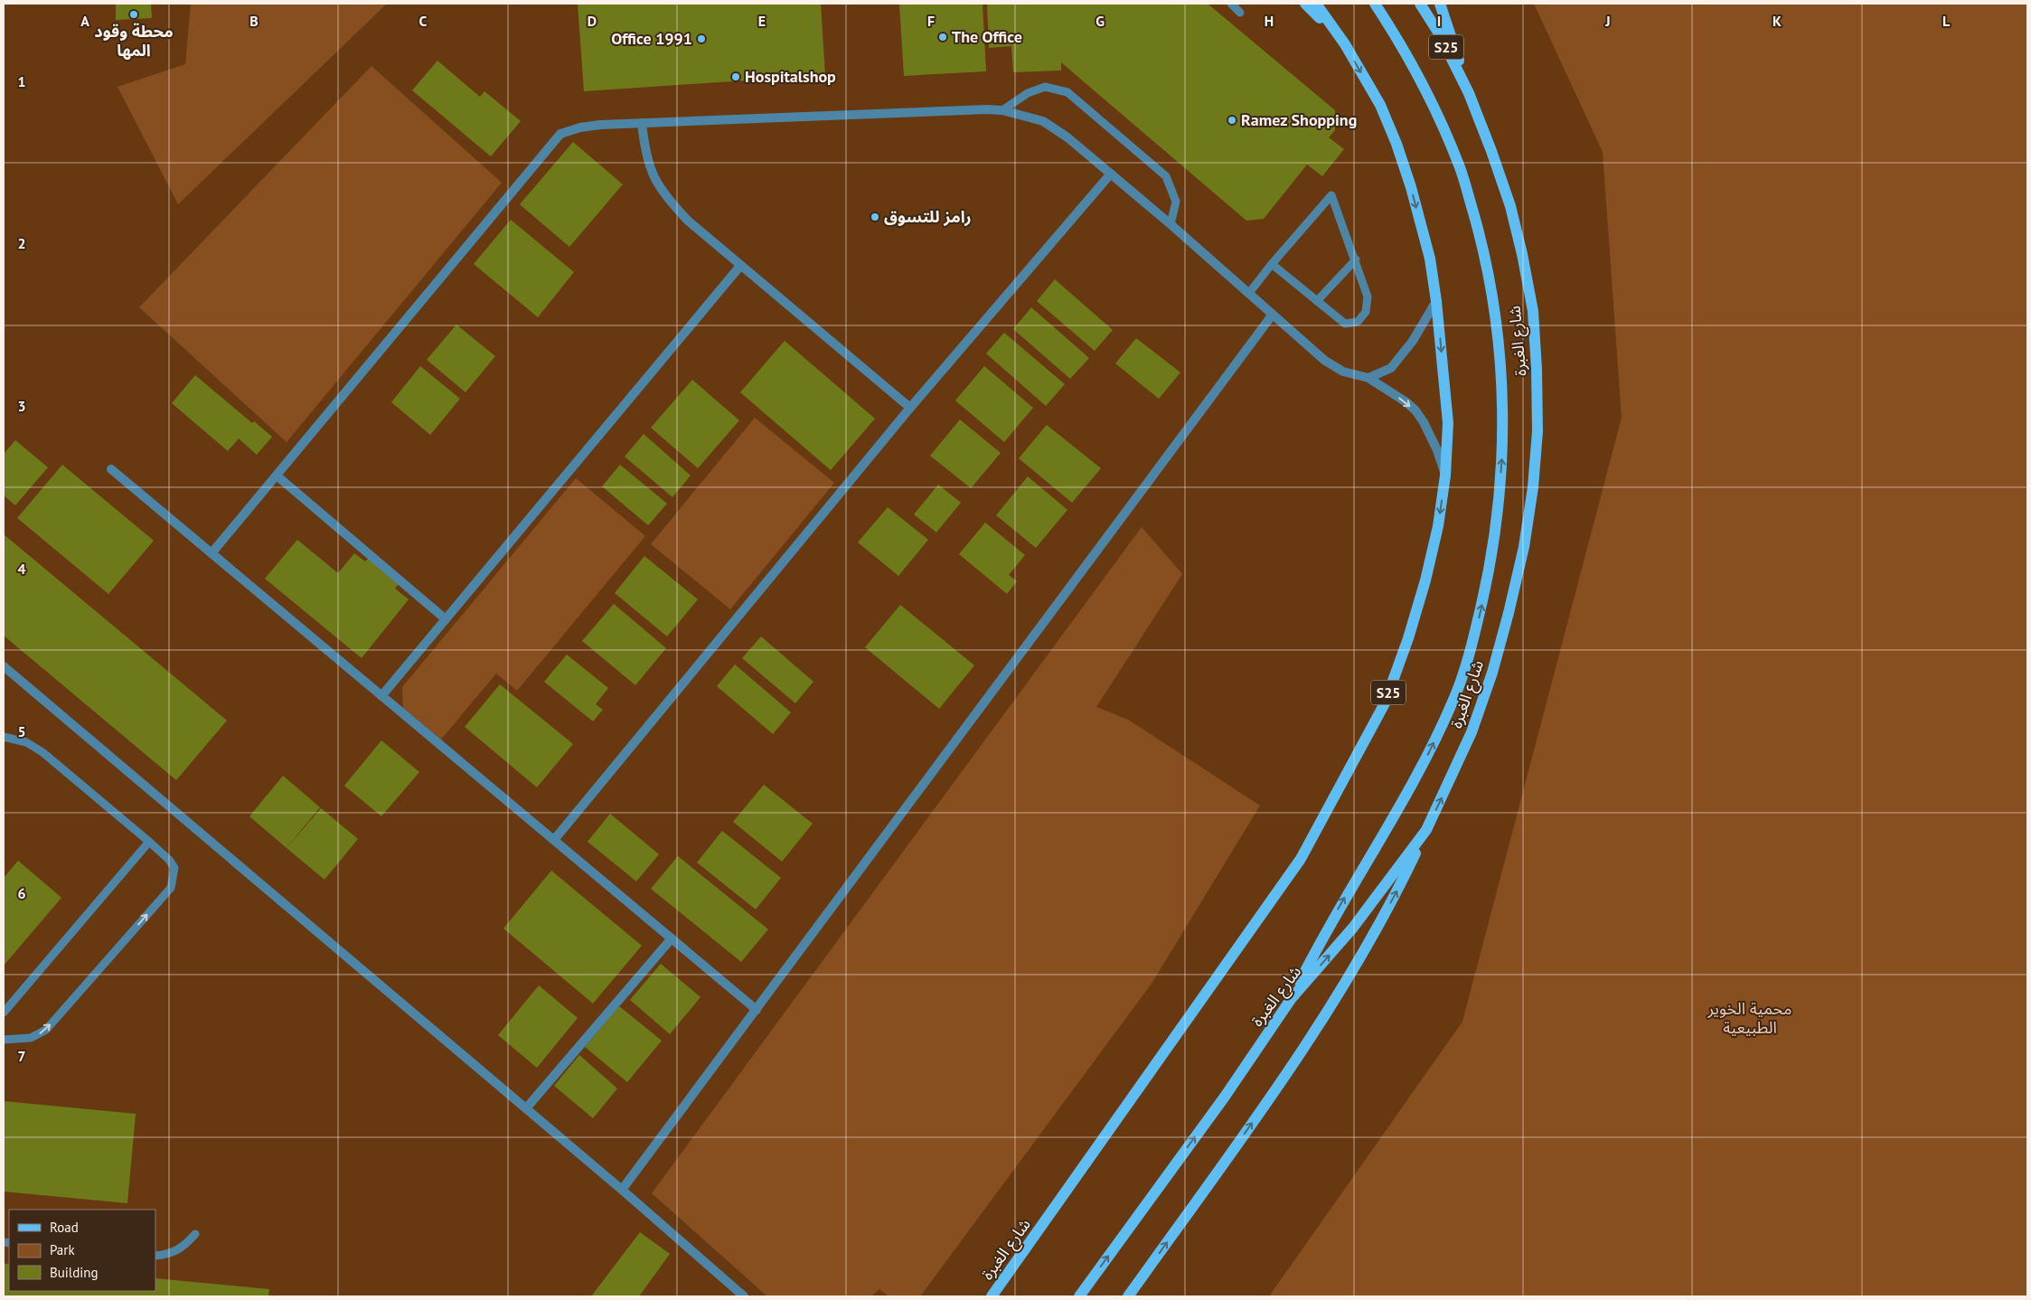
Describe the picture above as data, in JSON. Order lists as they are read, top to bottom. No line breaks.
{"streets":{"main road":["S25","شارع الغبرة"]},"parks":["محمية الخوير الطبيعية"],"places":["محطة وقود المها","The Office","Office 1991","Hospitalshop","Ramez Shopping","رامز للتسوق"],"legend":["Road","Park","Building"],"grid":{"columns":["A","B","C","D","E","F","G","H","I","J","K","L"],"rows":["1","2","3","4","5","6","7"]}}
